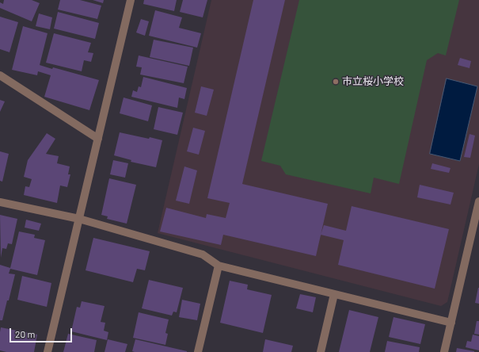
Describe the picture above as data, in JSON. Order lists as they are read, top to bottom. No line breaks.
{"places":["市立桜小学校"],"scale_bar":"20 m"}
